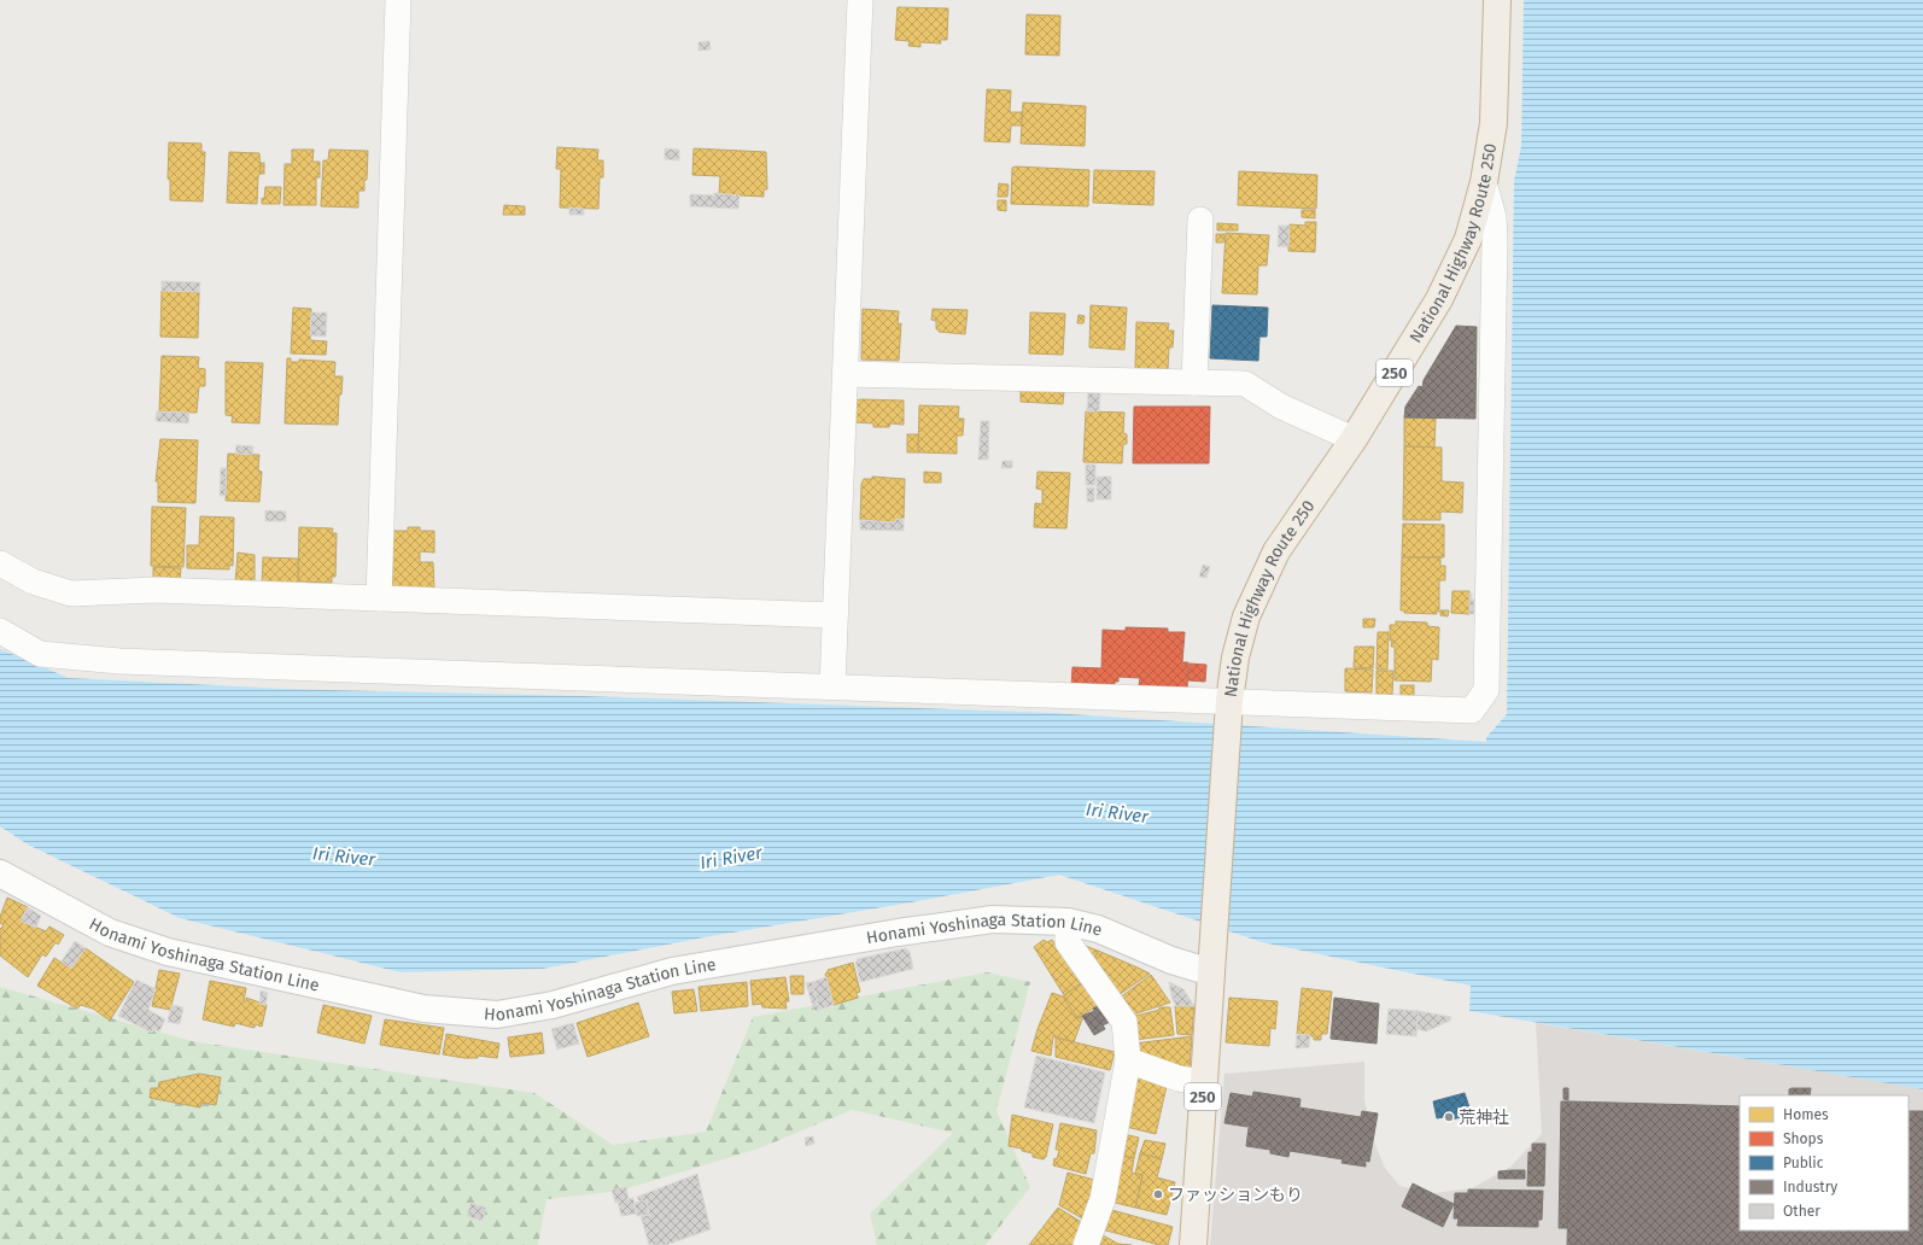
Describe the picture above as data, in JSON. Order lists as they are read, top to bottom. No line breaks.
{"streets":{"highway":["National Highway Route 250","250"],"main road":["Honami Yoshinaga Station Line"]},"crossings":[["National Highway Route 250","Honami Yoshinaga Station Line"]],"water":["Iri River"],"places":["荒神社","ファッションもり"],"legend":["Homes","Shops","Public","Industry","Other"]}
